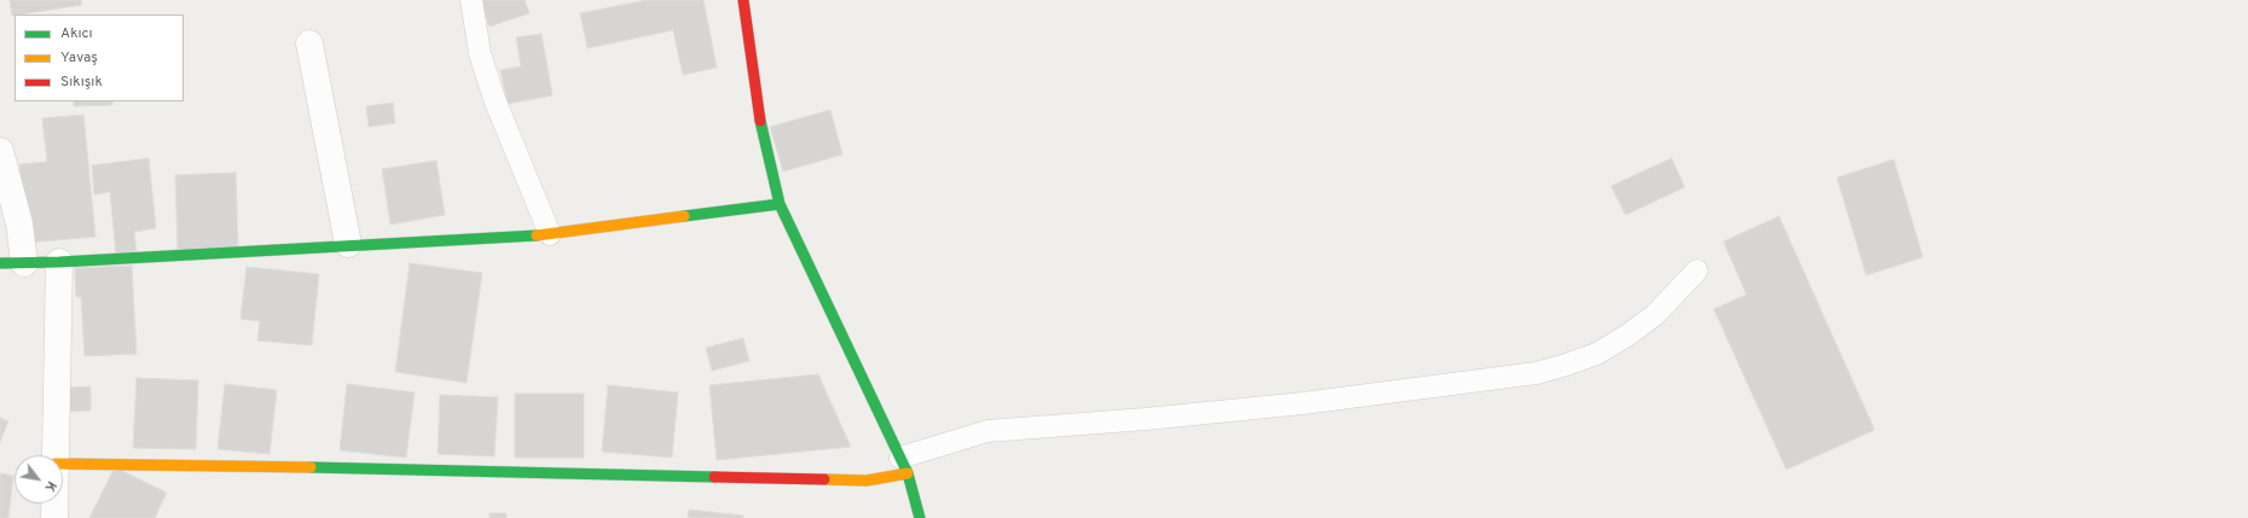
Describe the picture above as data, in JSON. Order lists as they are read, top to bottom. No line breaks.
{"legend":["Akıcı","Yavaş","Sıkışık"],"north":"bottom right"}
